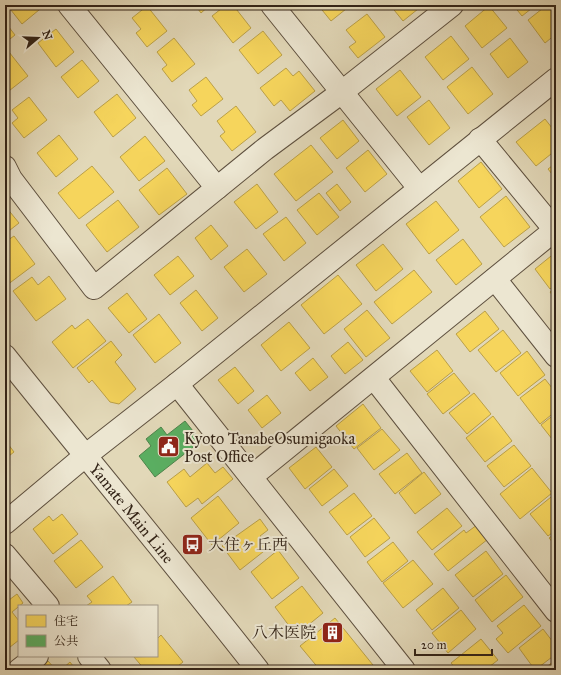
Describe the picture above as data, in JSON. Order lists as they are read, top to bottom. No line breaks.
{"streets":{"street":["Yamate Main Line"]},"places":{"public building":["Kyoto TanabeOsumigaoka Post Office"],"bus stop":["大住ヶ丘西"],"building":["八木医院"]},"legend":["住宅","公共"],"scale_bar":"20 m","north":"right"}
